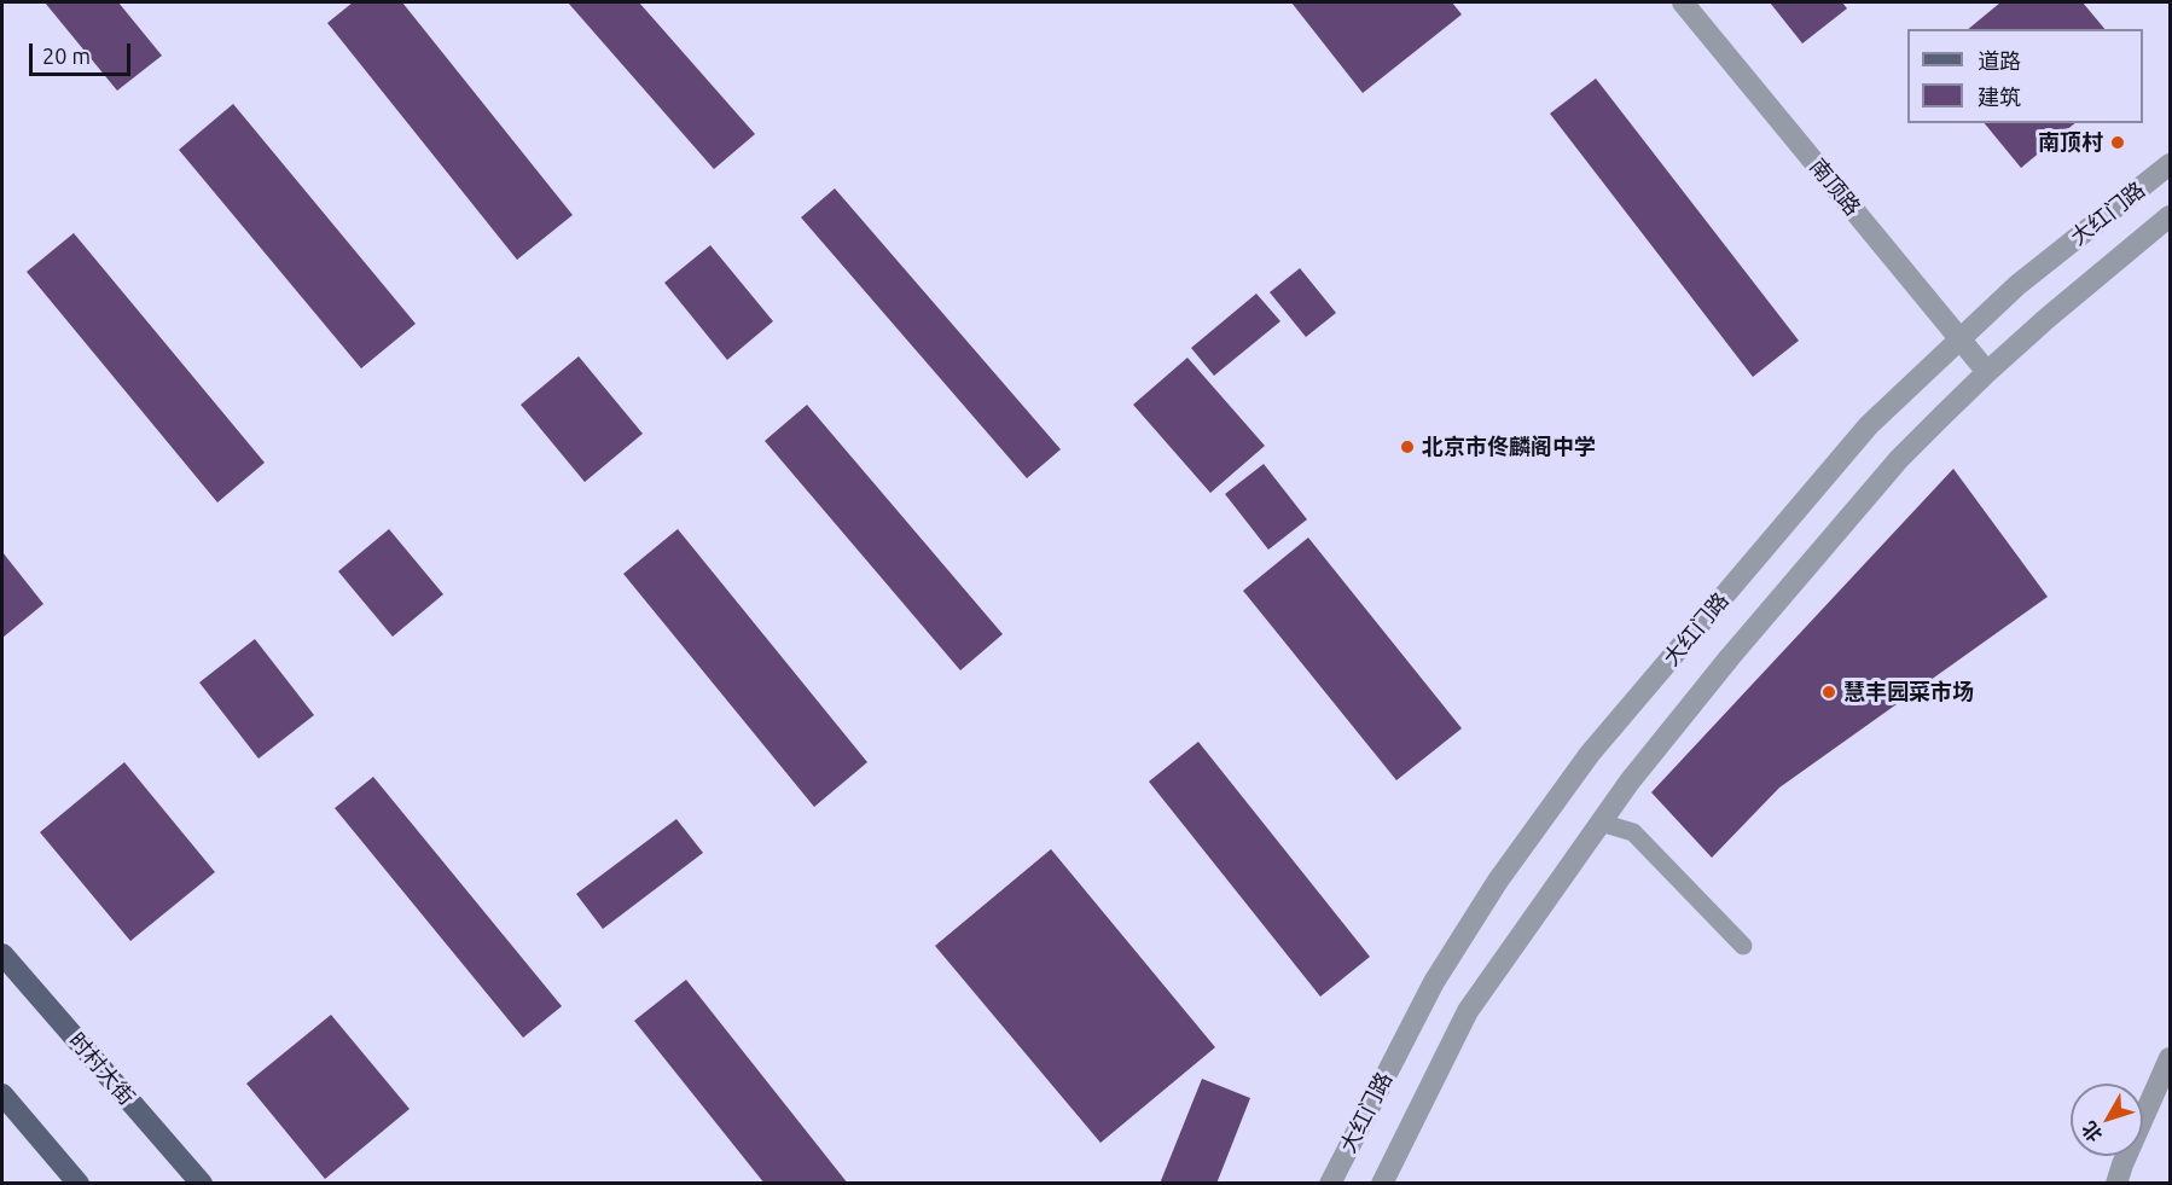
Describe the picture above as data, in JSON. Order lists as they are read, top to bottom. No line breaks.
{"streets":{"main road":["时村大街"],"street":["南顶路","大红门路"]},"crossings":[["南顶路","大红门路"]],"places":["南顶村","北京市佟麟阁中学","慧丰园菜市场"],"legend":["道路","建筑"],"scale_bar":"20 m","north":"bottom left"}
